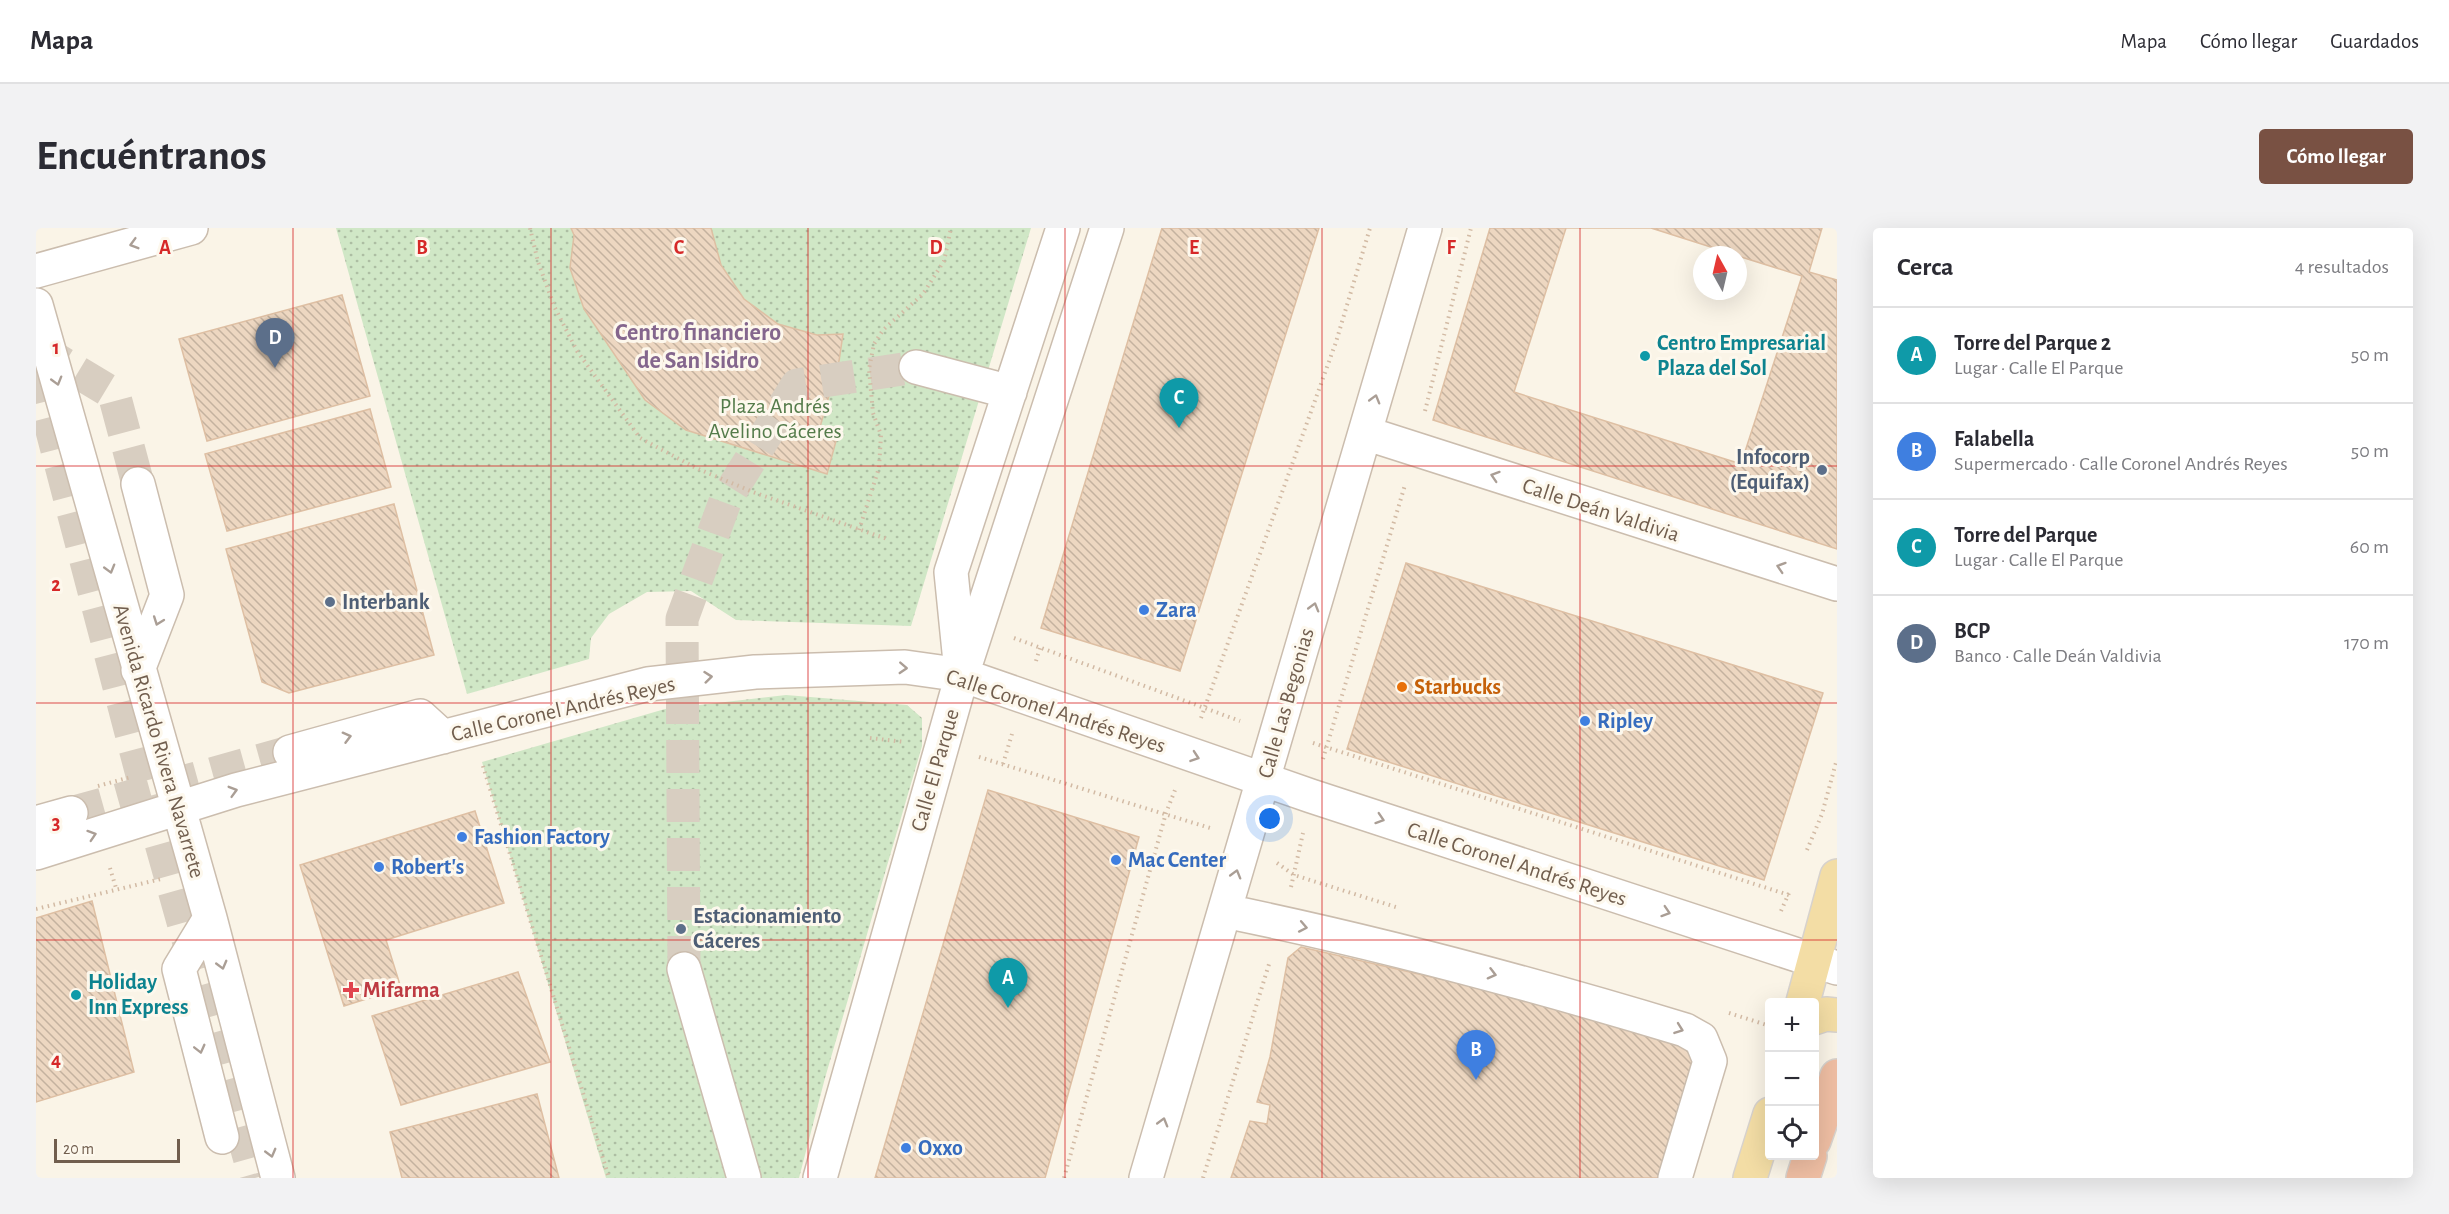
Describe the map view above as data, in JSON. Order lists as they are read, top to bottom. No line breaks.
{"streets":{"street":["Calle Deán Valdivia","Calle Las Begonias","Calle Coronel Andrés Reyes","Avenida Ricardo Rivera Navarrete","Calle El Parque"]},"crossings":[["Calle Deán Valdivia","Calle Las Begonias"],["Calle Las Begonias","Calle Coronel Andrés Reyes"],["Calle Coronel Andrés Reyes","Avenida Ricardo Rivera Navarrete"],["Calle Coronel Andrés Reyes","Calle El Parque"]],"one_way":["Calle Deán Valdivia","Calle Las Begonias","Calle Coronel Andrés Reyes"],"districts":["Centro financiero de San Isidro"],"parks":["Plaza Andrés Avelino Cáceres"],"places":{"other":["Centro Empresarial Plaza del Sol","Infocorp (Equifax)","Interbank","Zara","Starbucks","Ripley","Fashion Factory","Mac Center","Robert's","Estacionamiento Cáceres","Holiday Inn Express","Oxxo"],"health":["Mifarma"]},"scale_bar":"20 m","north":"top","page":{"header":"Mapa","nav":["Mapa","Cómo llegar","Guardados"],"buttons":"Cómo llegar","title":"Encuéntranos","heading":["Cerca","4 resultados"],"list":[{"mark":"A","name":"Torre del Parque 2","note":"Lugar · Calle El Parque","value":"50 m"},{"mark":"B","name":"Falabella","note":"Supermercado · Calle Coronel Andrés Reyes","value":"50 m"},{"mark":"C","name":"Torre del Parque","note":"Lugar · Calle El Parque","value":"60 m"},{"mark":"D","name":"BCP","note":"Banco · Calle Deán Valdivia","value":"170 m"}],"pins":["D","C","A","B"],"map_buttons":["+","−"],"scale":"20 m"},"grid":{"columns":["A","B","C","D","E","F"],"rows":["1","2","3","4"]}}
